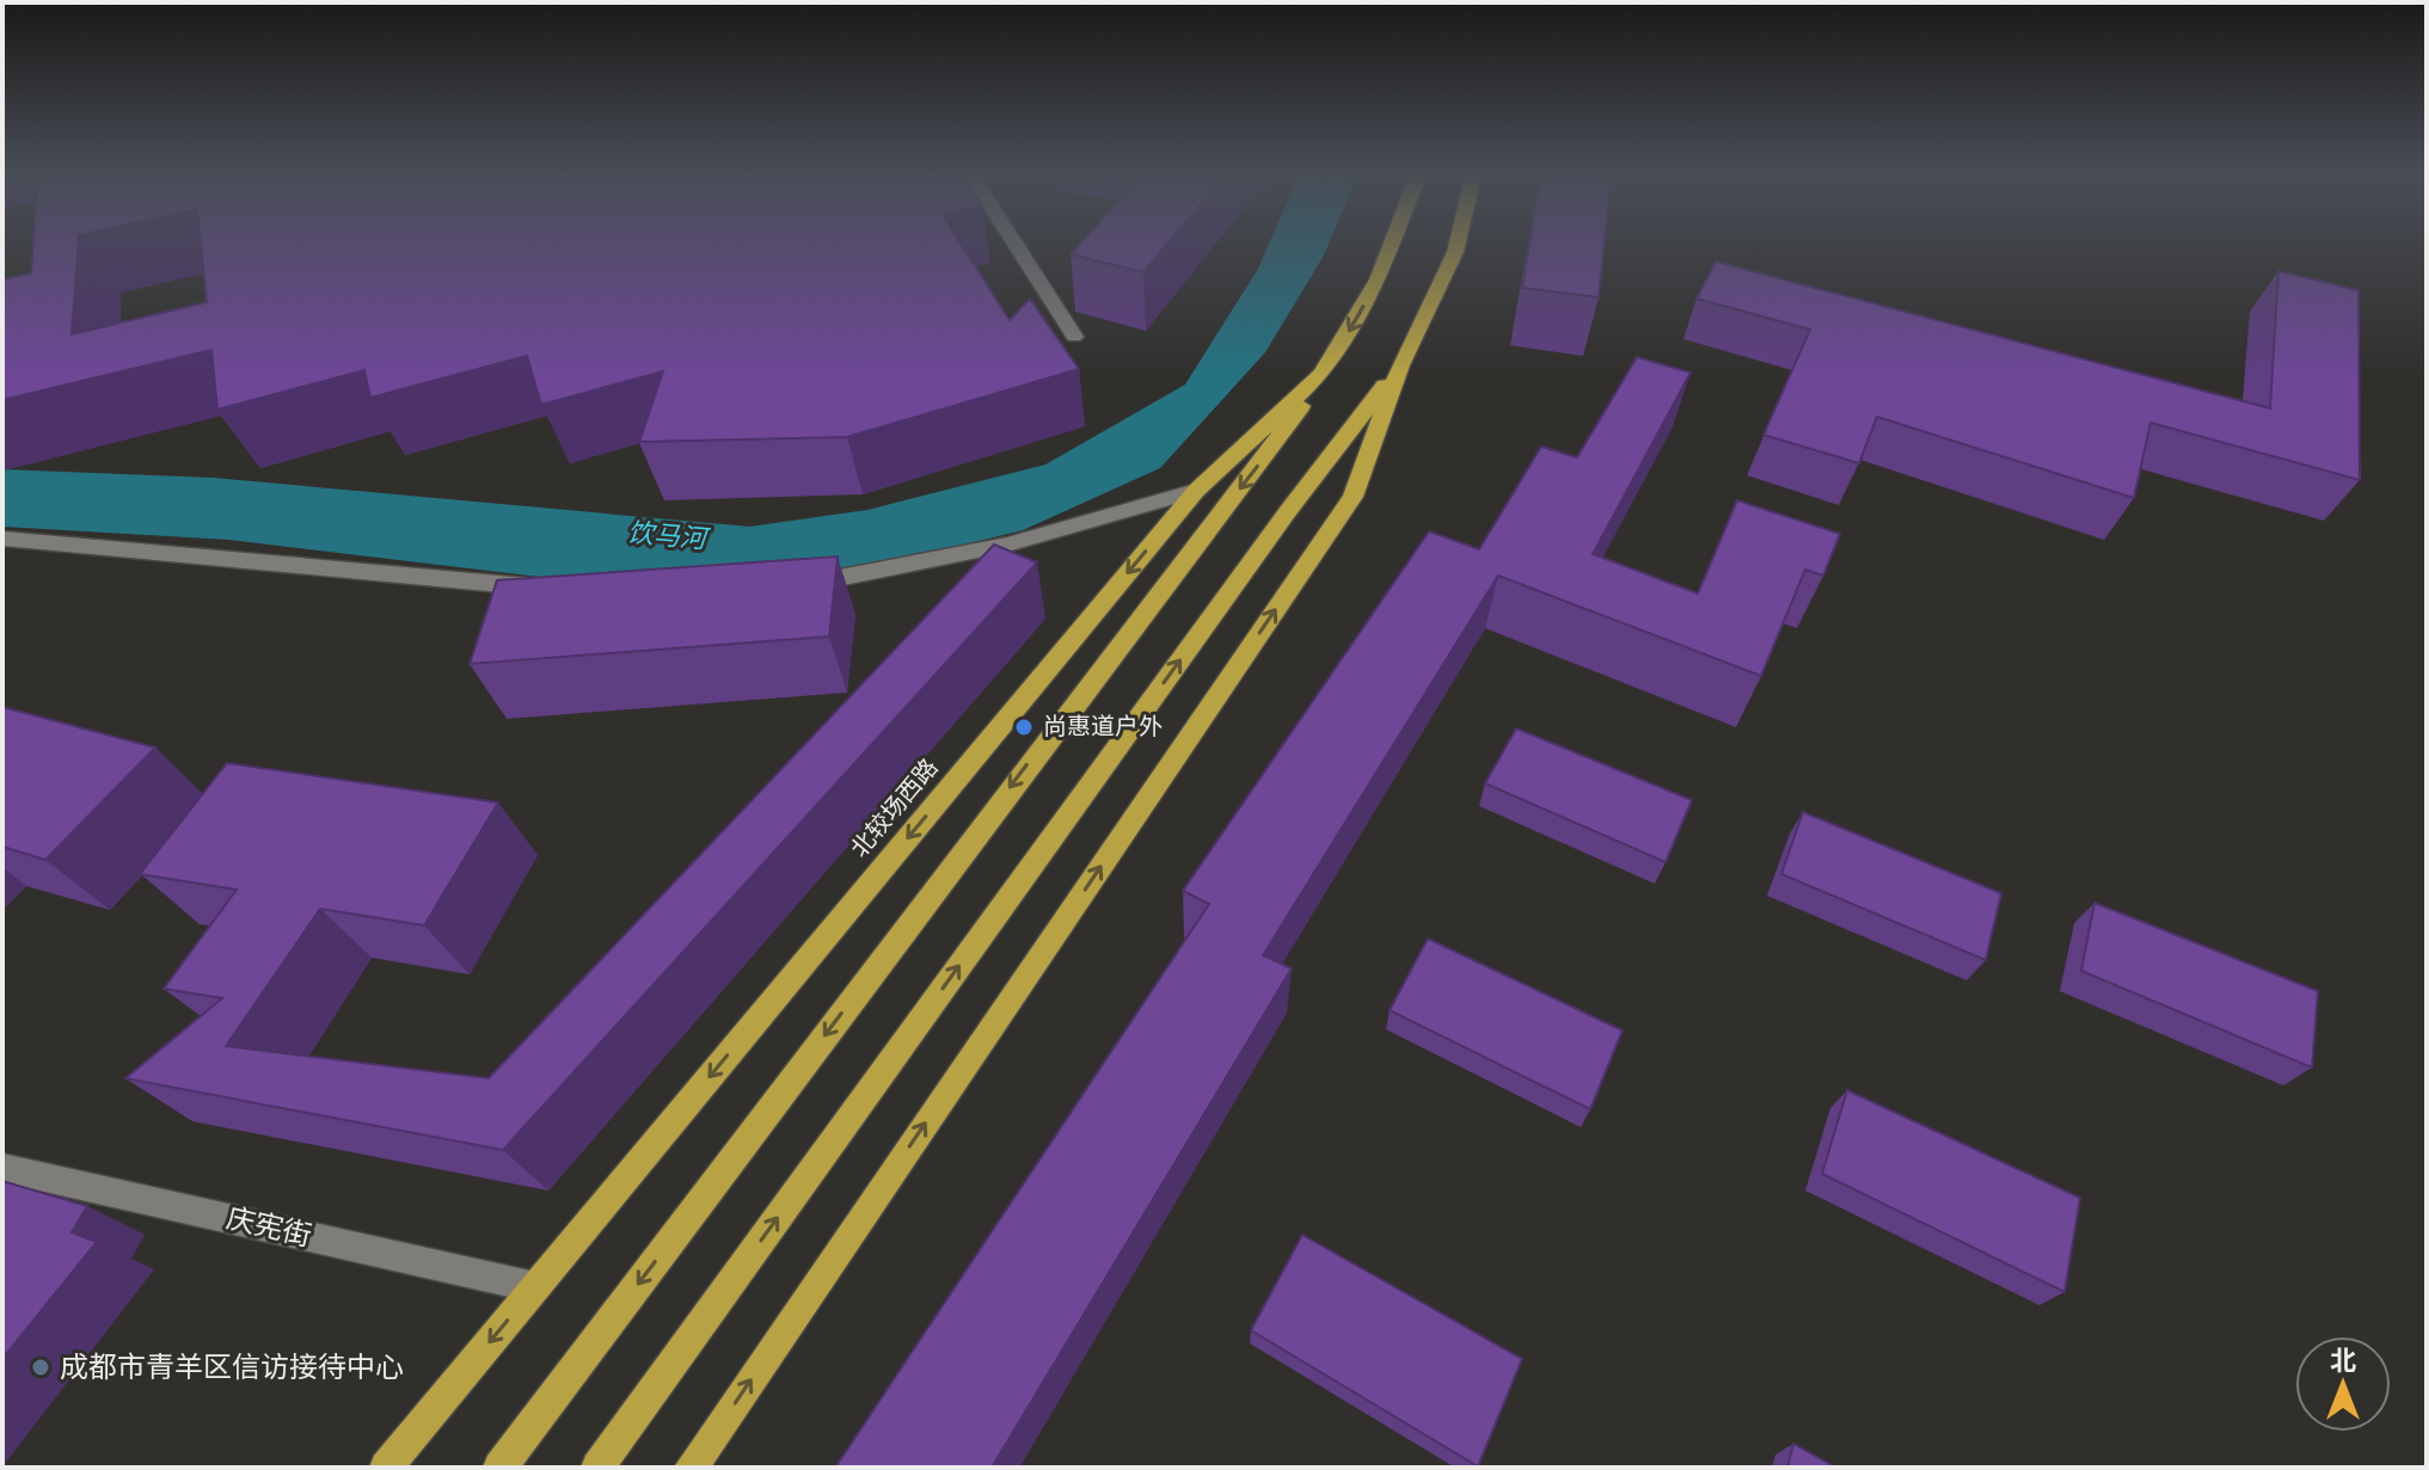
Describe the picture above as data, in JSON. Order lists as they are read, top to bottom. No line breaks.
{"streets":{"main road":["北较场西路"],"street":["庆宪街"]},"crossings":[["北较场西路","庆宪街"]],"water":["饮马河"],"places":["尚惠道户外","成都市青羊区信访接待中心"],"north":"top"}
